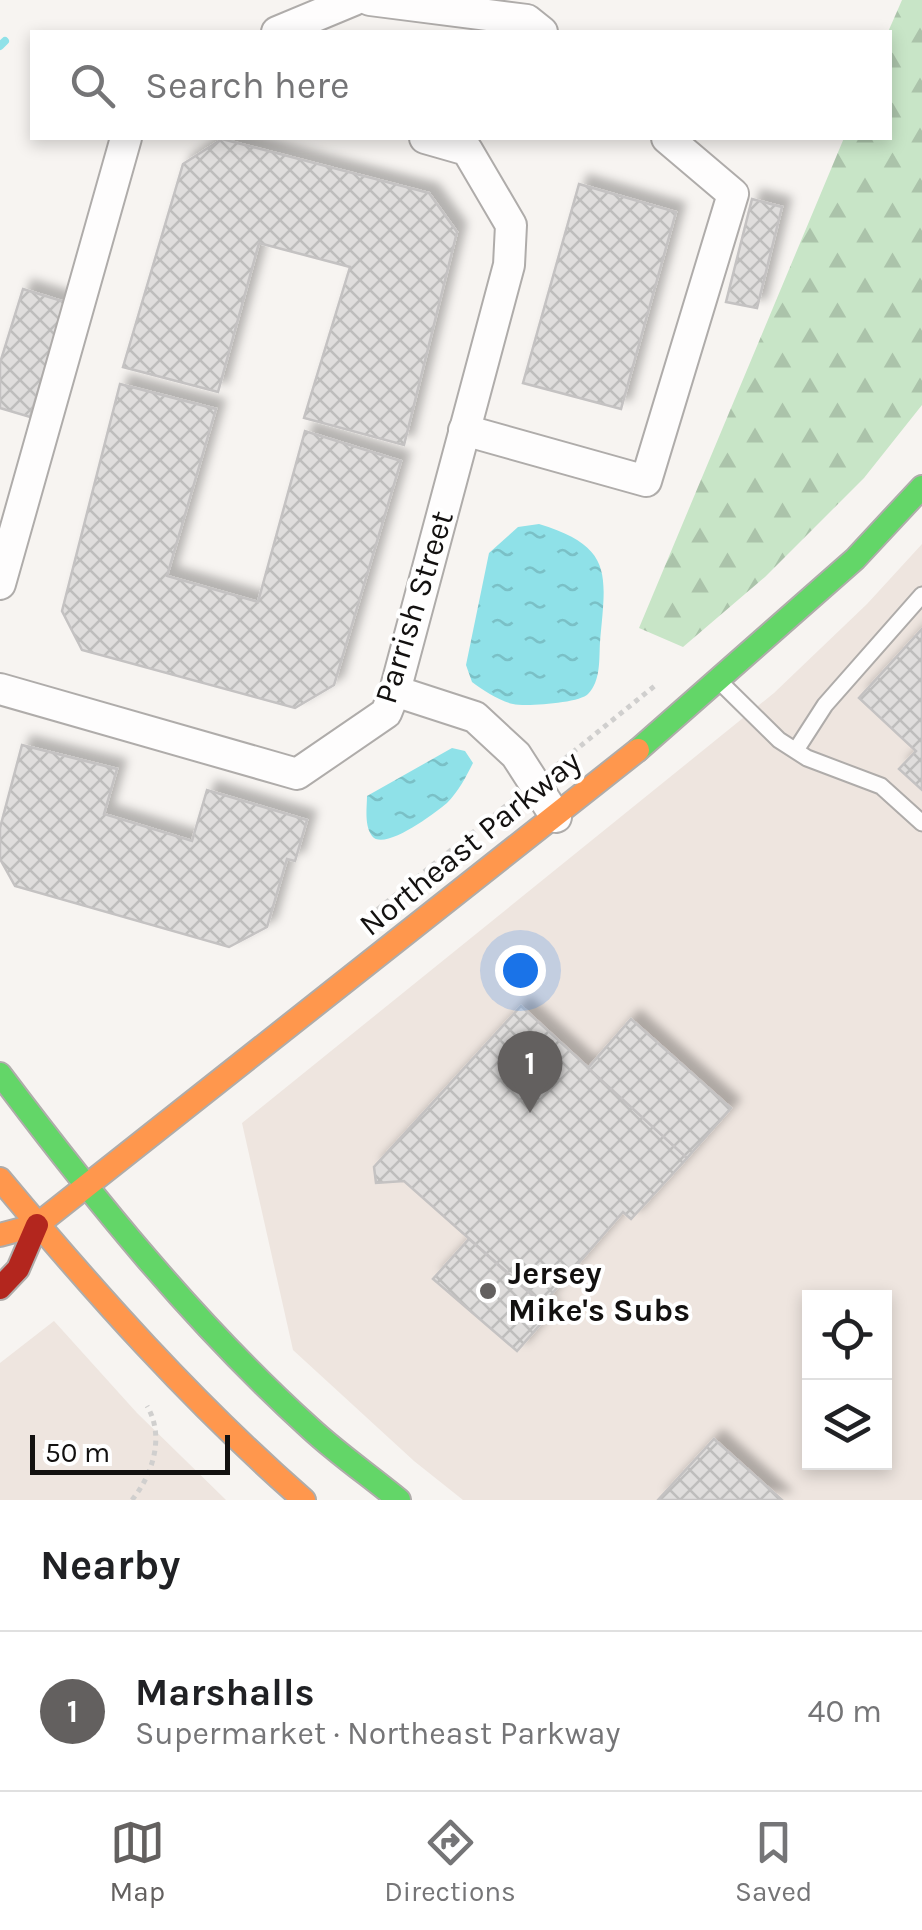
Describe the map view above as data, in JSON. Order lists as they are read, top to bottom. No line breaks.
{"streets":{"street":["Parrish Street","Northeast Parkway"]},"places":["Jersey Mike's Subs"],"scale_bar":"50 m","page":{"search":"Search here","pins":"1","scale":"50 m","heading":"Nearby","list":[{"mark":"1","name":"Marshalls","note":"Supermarket · Northeast Parkway","value":"40 m"}],"nav":["Map","Directions","Saved"]}}
